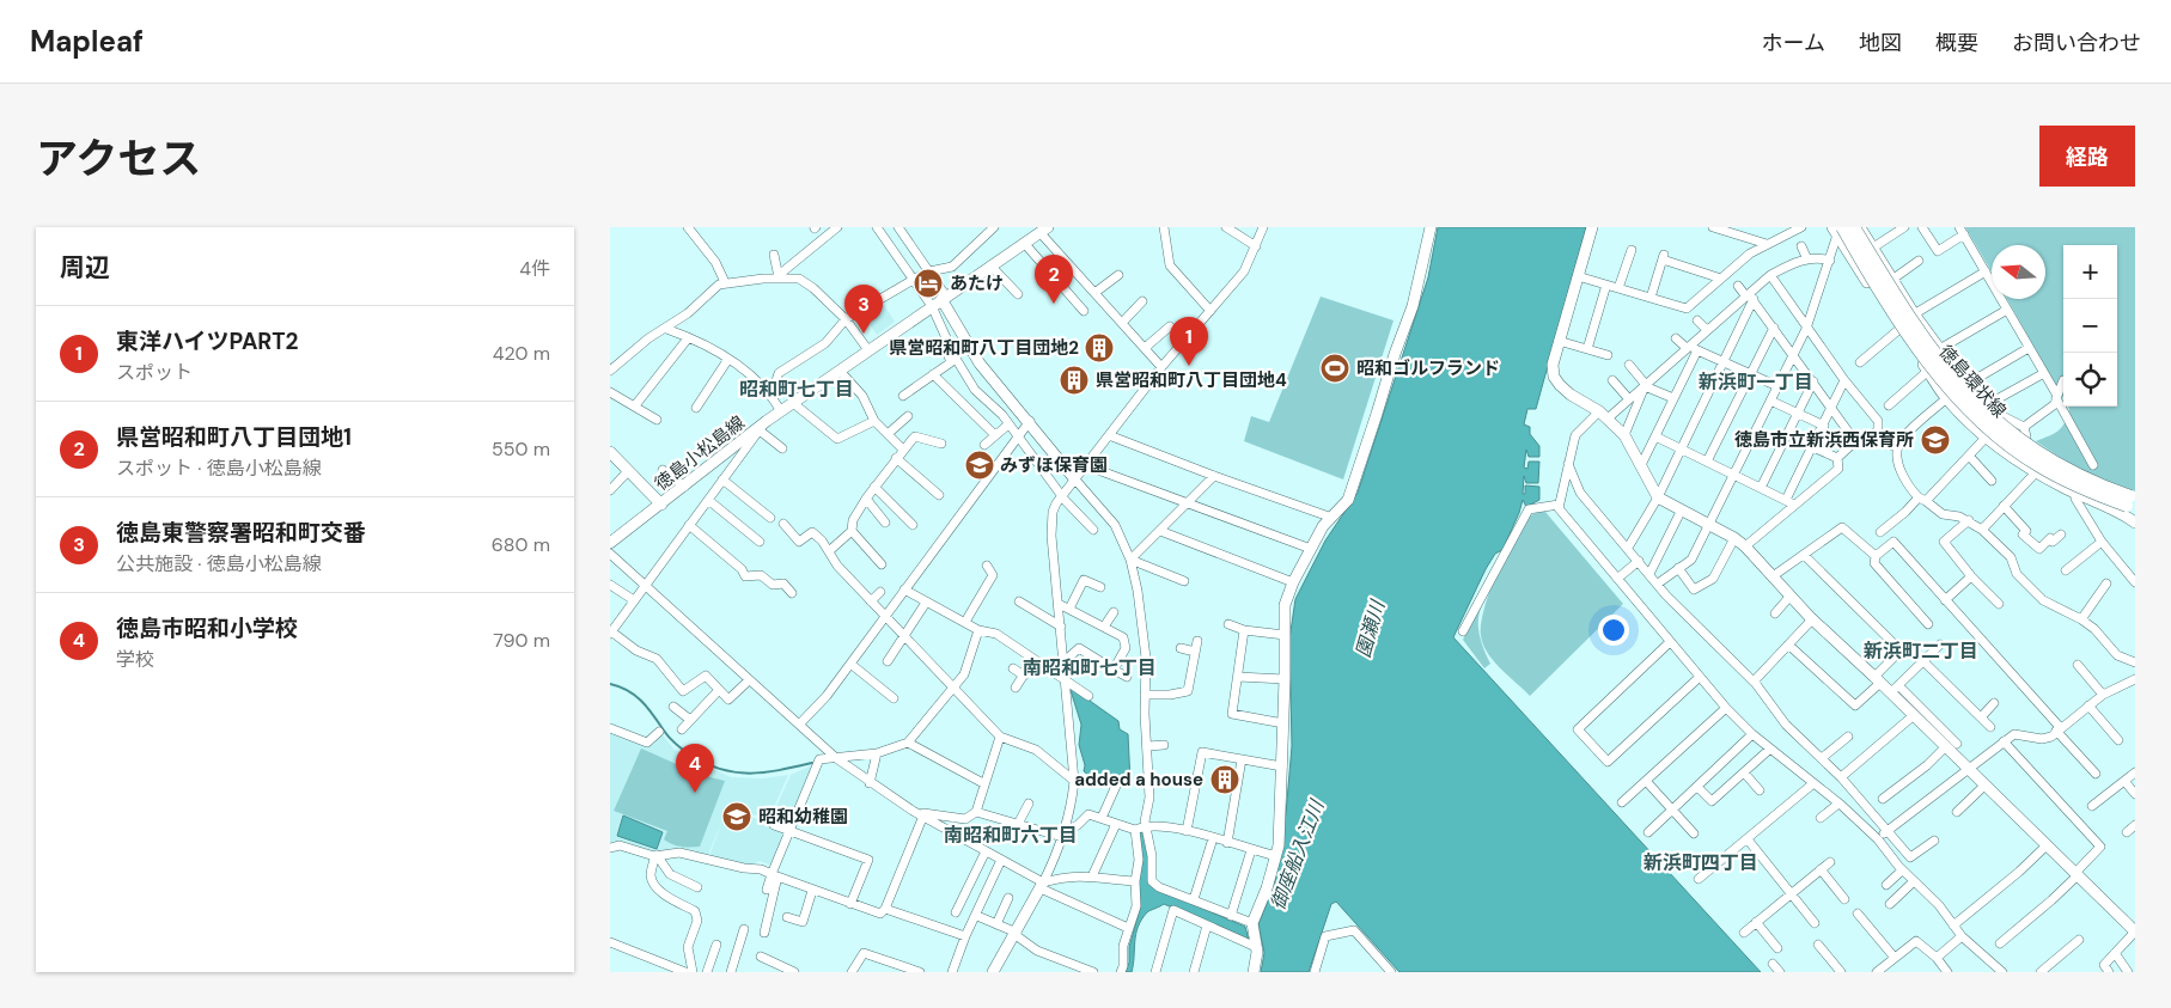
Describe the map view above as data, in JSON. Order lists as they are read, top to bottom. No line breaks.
{"streets":{"main road":["徳島環状線"],"street":["徳島小松島線"]},"districts":["新浜町一丁目","昭和町七丁目","新浜町二丁目","南昭和町七丁目","南昭和町六丁目","新浜町四丁目"],"water":["園瀬川","御座船入江川"],"places":{"hotel":["あたけ"],"building":["県営昭和町八丁目団地2","県営昭和町八丁目団地4","added a house"],"sports":["昭和ゴルフランド"],"school or university":["徳島市立新浜西保育所","みずほ保育園","昭和幼稚園"]},"north":"left","page":{"header":"Mapleaf","nav":["ホーム","地図","概要","お問い合わせ"],"title":"アクセス","buttons":"経路","heading":["周辺","4件"],"map_buttons":["+","−"],"pins":["2","3","1","4"],"list":[{"mark":"1","name":"東洋ハイツPART2","note":"スポット","value":"420 m"},{"mark":"2","name":"県営昭和町八丁目団地1","note":"スポット · 徳島小松島線","value":"550 m"},{"mark":"3","name":"徳島東警察署昭和町交番","note":"公共施設 · 徳島小松島線","value":"680 m"},{"mark":"4","name":"徳島市昭和小学校","note":"学校","value":"790 m"}]}}
